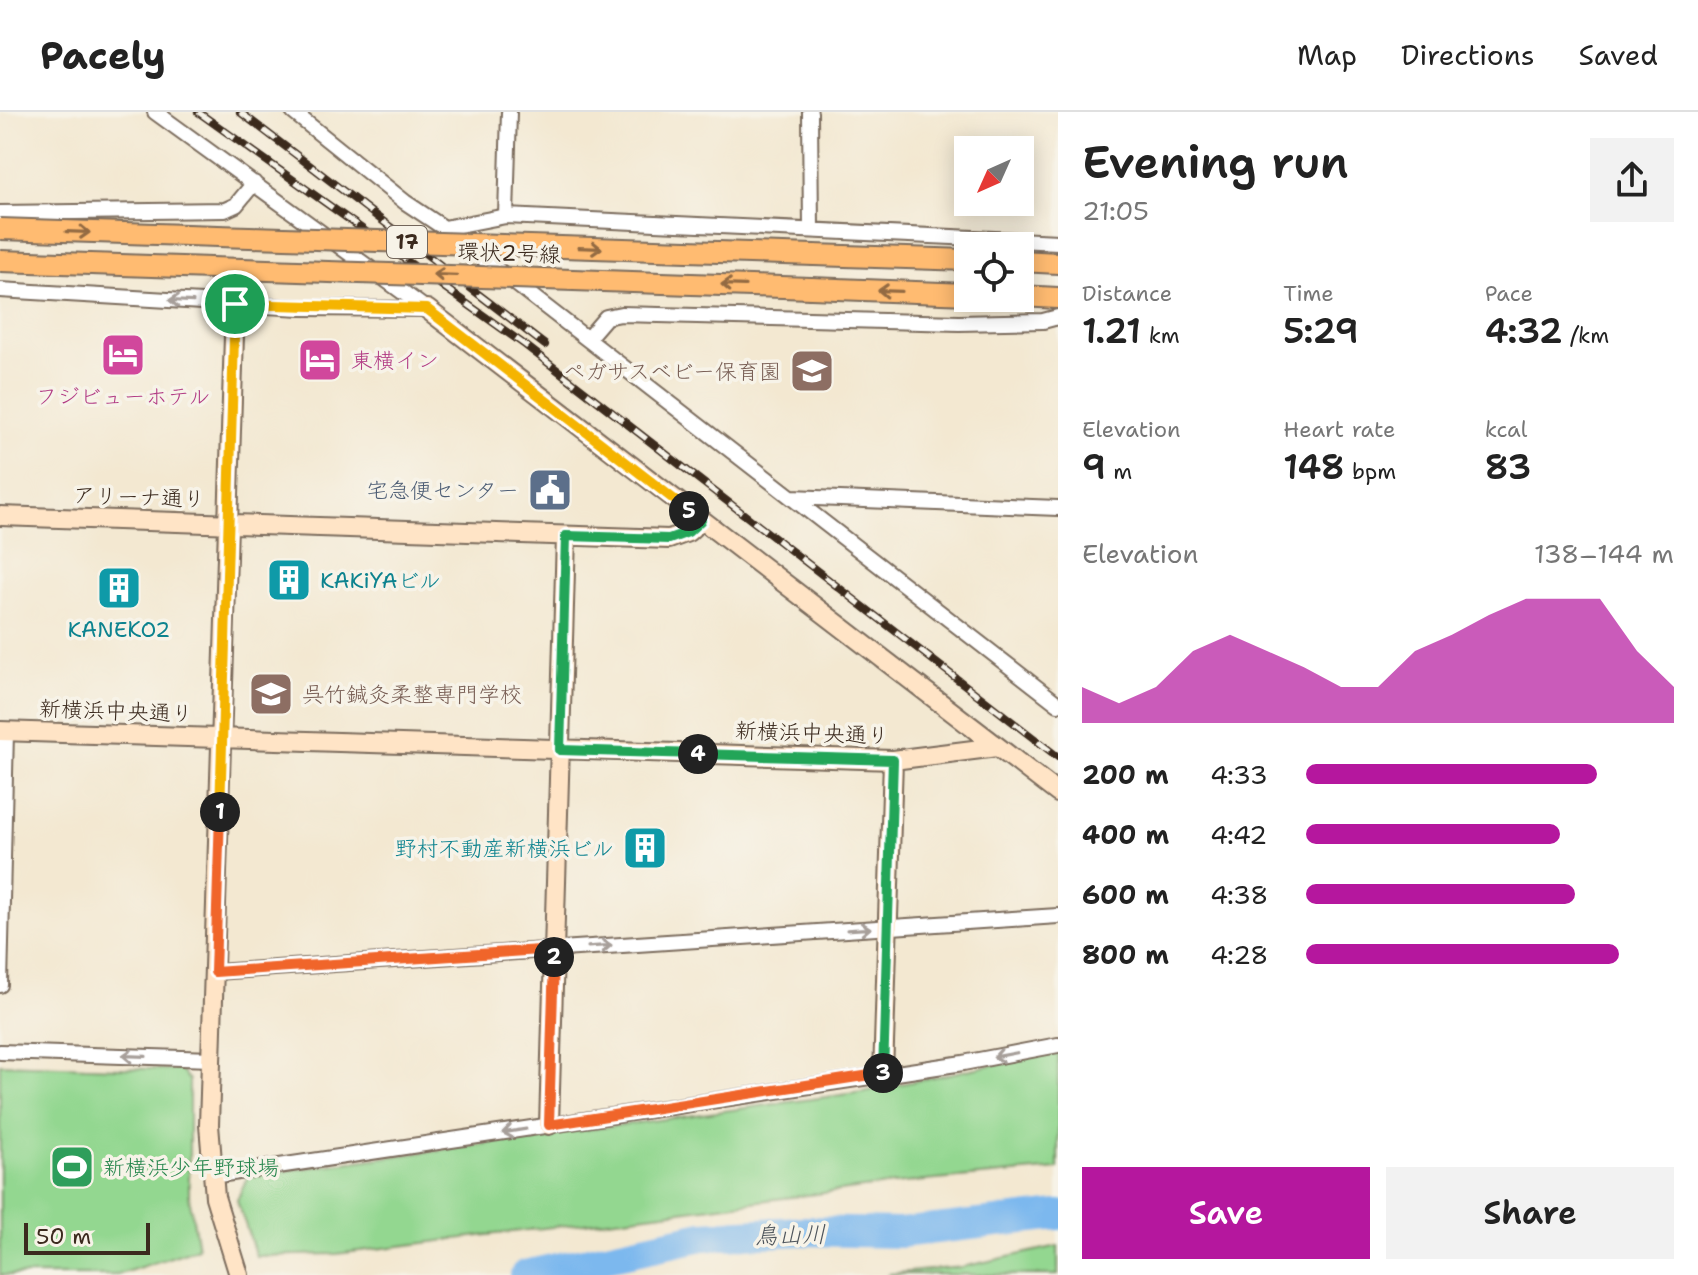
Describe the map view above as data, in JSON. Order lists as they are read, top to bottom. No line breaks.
{"streets":{"main road":["17","環状2号線"],"street":["アリーナ通り","新横浜中央通り"]},"water":["鳥山川"],"places":{"hotel":["フジビューホテル","東横イン"],"school or university":["ペガサスベビー保育園","呉竹鍼灸柔整専門学校"],"public building":["宅急便センター"],"building":["KAKiYAビル","KANEKO2","野村不動産新横浜ビル"],"sports":["新横浜少年野球場"]},"scale_bar":"50 m","north":"bottom left","page":{"header":"Pacely","nav":["Map","Directions","Saved"],"heading":["Evening run","21:05"],"stats":[["Distance","1.21 km"],["Time","5:29"],["Pace","4:32 /km"],["Elevation","9 m"],["Heart rate","148 bpm"],["kcal","83"]],"pins":["5","4","1","2","3"],"chart":["Elevation","138–144 m"],"list":[{"name":"200 m","note":"4:33"},{"name":"400 m","note":"4:42"},{"name":"600 m","note":"4:38"},{"name":"800 m","note":"4:28"}],"buttons":["Save","Share"],"scale":"50 m"}}
